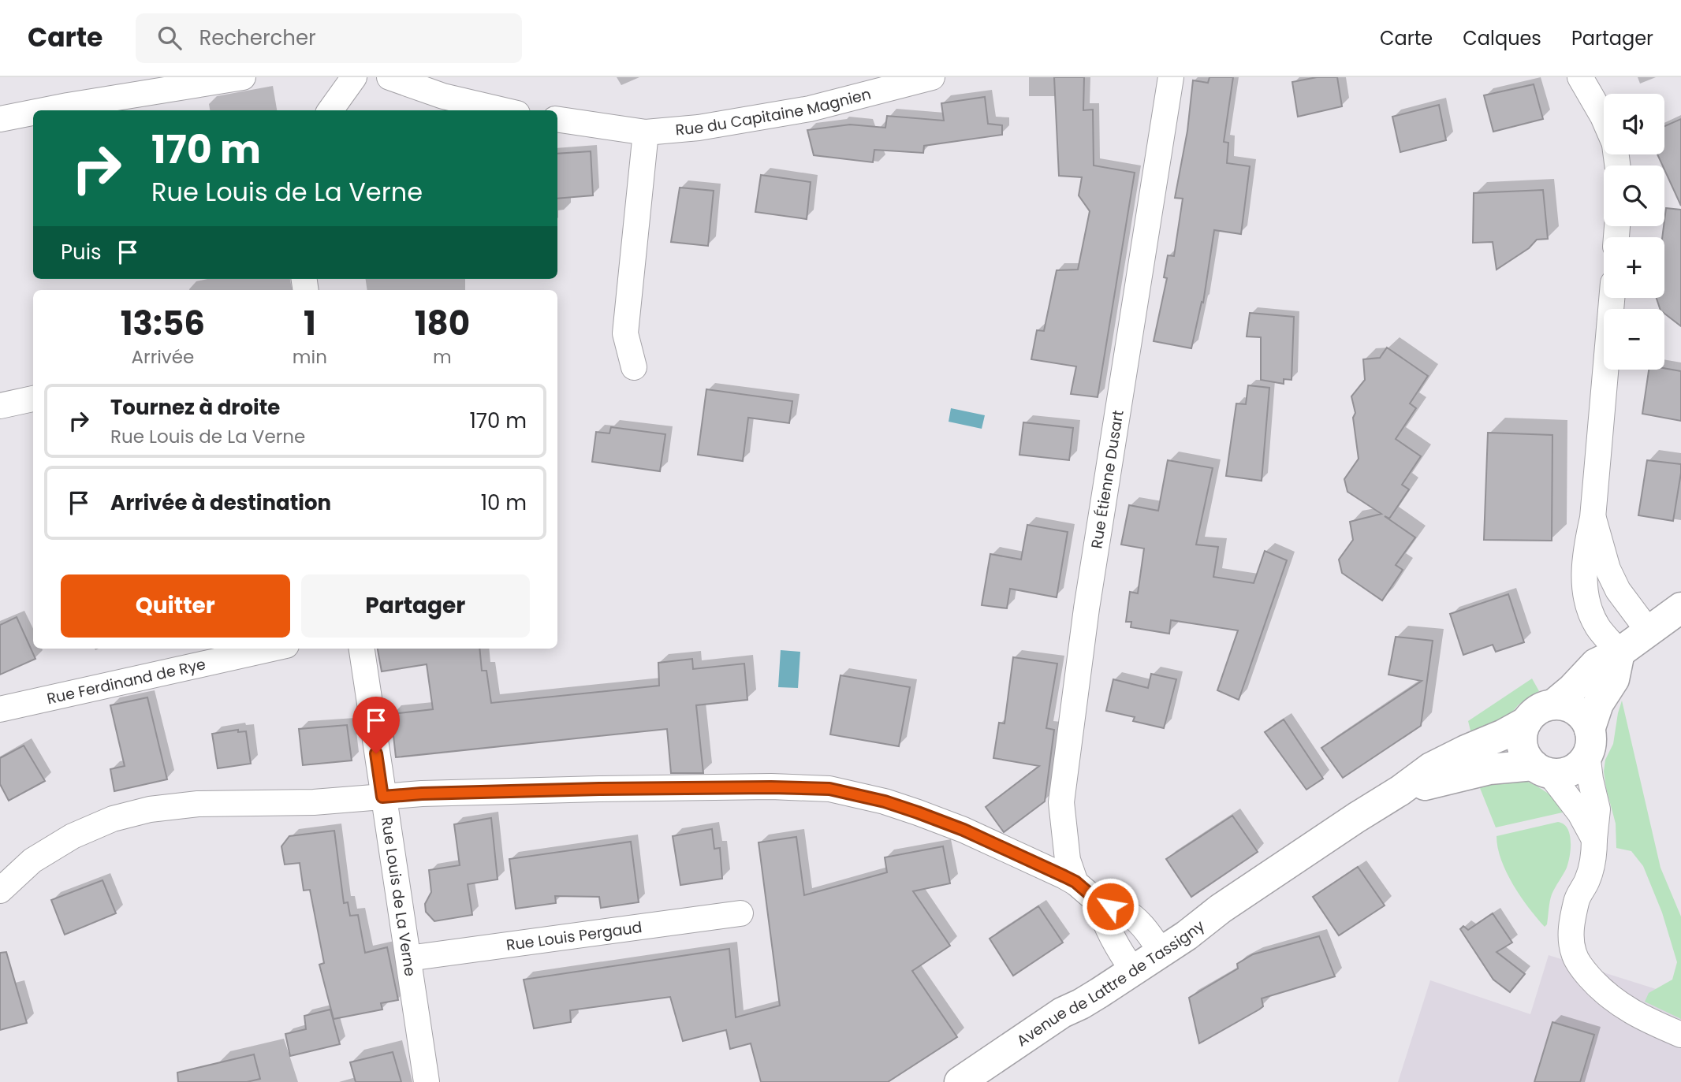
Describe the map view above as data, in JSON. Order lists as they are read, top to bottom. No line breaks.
{"streets":{"main road":["Avenue de Lattre de Tassigny"],"street":["Rue du Capitaine Magnien","Rue Étienne Dusart","Rue Ferdinand de Rye","Rue Louis de La Verne","Rue Louis Pergaud"]},"crossings":[["Rue Louis de La Verne","Rue Louis Pergaud"]],"page":{"header":"Carte","search":"Rechercher","nav":["Carte","Calques","Partager"],"map_buttons":["+","−"],"turn":["170 m","Rue Louis de La Verne"],"then":"Puis","eta":["13:56","Arrivée","1","min","180","m"],"list":[{"name":"Tournez à droite","note":"Rue Louis de La Verne","value":"170 m"},{"name":"Arrivée à destination","value":"10 m"}],"buttons":["Quitter","Partager"]}}
